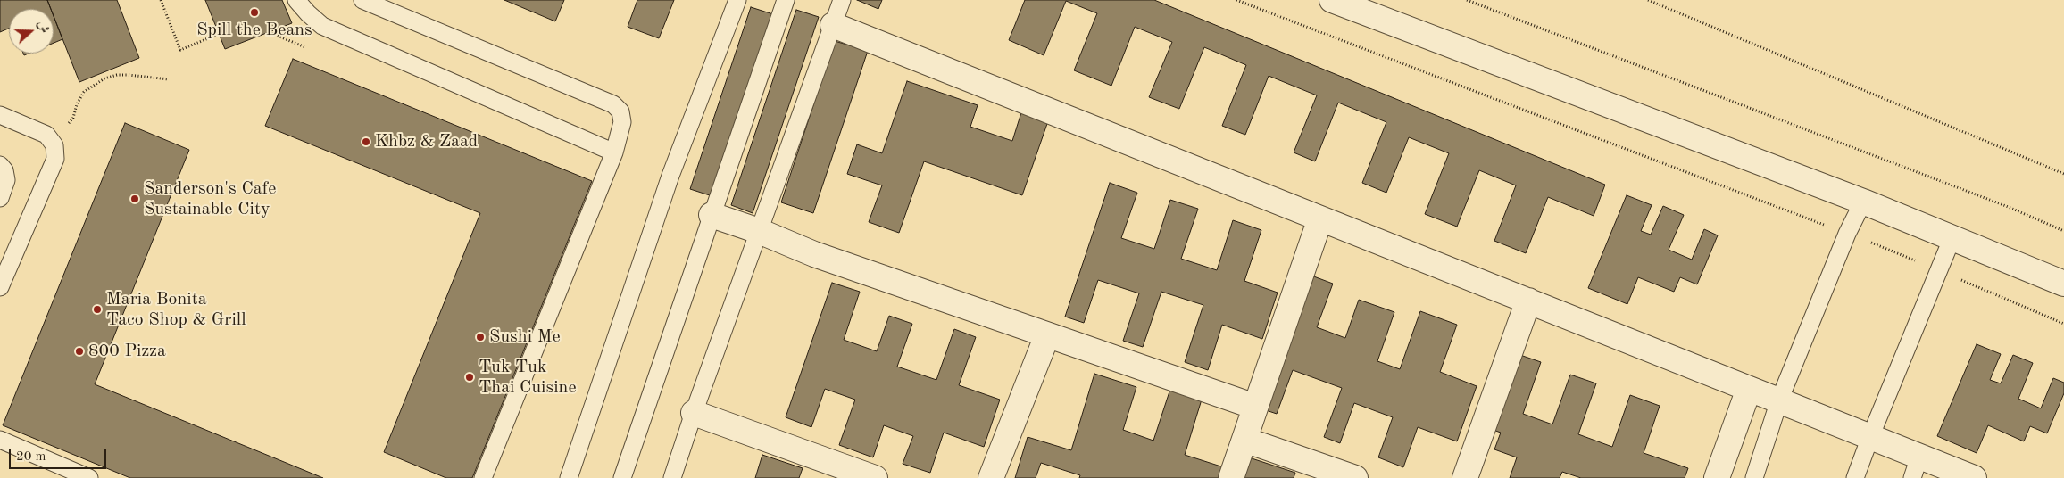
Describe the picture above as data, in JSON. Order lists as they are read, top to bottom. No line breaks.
{"places":["Spill the Beans","Khbz & Zaad","Sanderson's Cafe Sustainable City","Maria Bonita Taco Shop & Grill","Sushi Me","800 Pizza","Tuk Tuk Thai Cuisine"],"scale_bar":"20 m","north":"right"}
